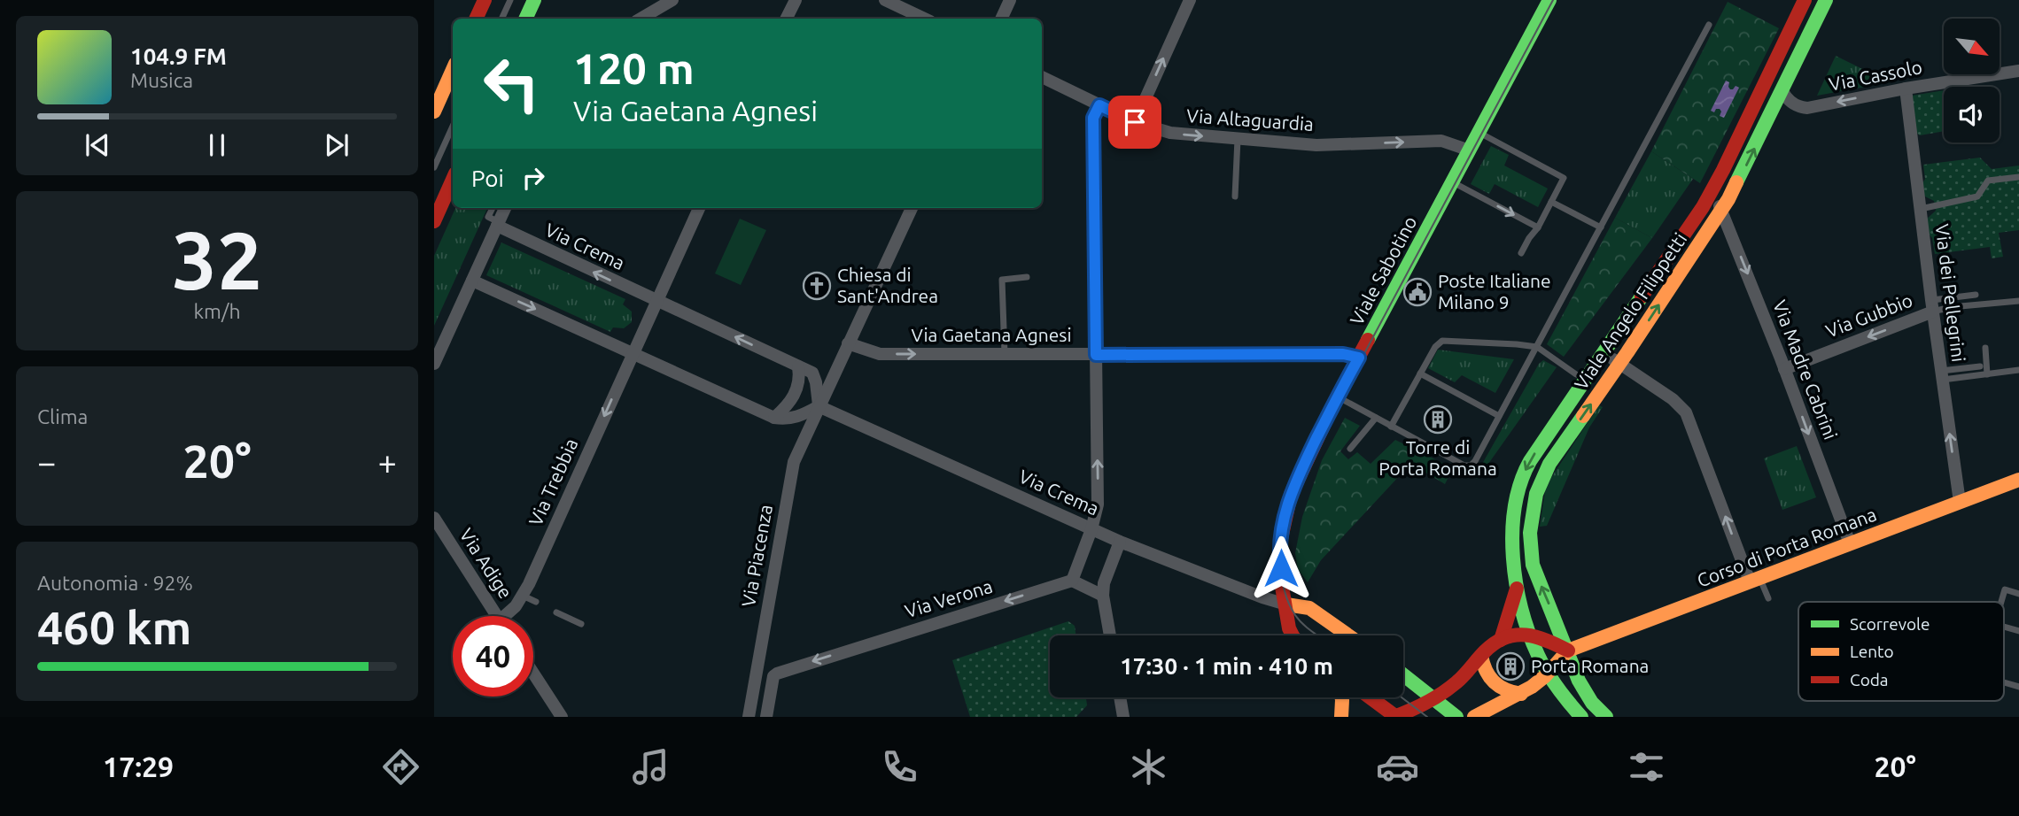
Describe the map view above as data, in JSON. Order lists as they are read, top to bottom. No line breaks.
{"streets":{"main road":["Viale Sabotino","Viale Angelo Filippetti","Corso di Porta Romana"],"street":["Via Cassolo","Via Altaguardia","Via Crema","Via dei Pellegrini","Via Gubbio","Via Gaetana Agnesi","Via Madre Cabrini","Via Trebbia","Via Piacenza","Via Adige","Via Verona"]},"crossings":[["Via Cassolo","Via dei Pellegrini"],["Via Cassolo","Viale Angelo Filippetti"],["Via Altaguardia","Viale Sabotino"],["Via Crema","Viale Sabotino"],["Via Crema","Via Piacenza"],["Viale Sabotino","Via Gaetana Agnesi"],["Via dei Pellegrini","Via Gubbio"],["Via dei Pellegrini","Corso di Porta Romana"],["Viale Angelo Filippetti","Via Madre Cabrini"],["Viale Angelo Filippetti","Corso di Porta Romana"],["Via Gubbio","Via Madre Cabrini"],["Via Gaetana Agnesi","Via Piacenza"],["Via Madre Cabrini","Corso di Porta Romana"]],"one_way":["Via Cassolo","Via Altaguardia","Via Gubbio","Via Trebbia","Via Verona"],"places":{"church":["Chiesa di Sant'Andrea"],"public building":["Poste Italiane Milano 9"],"building":["Torre di Porta Romana","Porta Romana"]},"legend":["Scorrevole","Lento","Coda"],"north":"bottom right","page":{"turn":["120 m","Via Gaetana Agnesi"],"song":["104.9 FM","Musica"],"then":"Poi","tile":[["32","km/h"],"Clima",["Autonomia · 92%","460 km"]],"heat":["−","20°","+"],"limit":"40","trip":"17:30 · 1 min · 410 m","tabs":["17:29","20°"]}}
